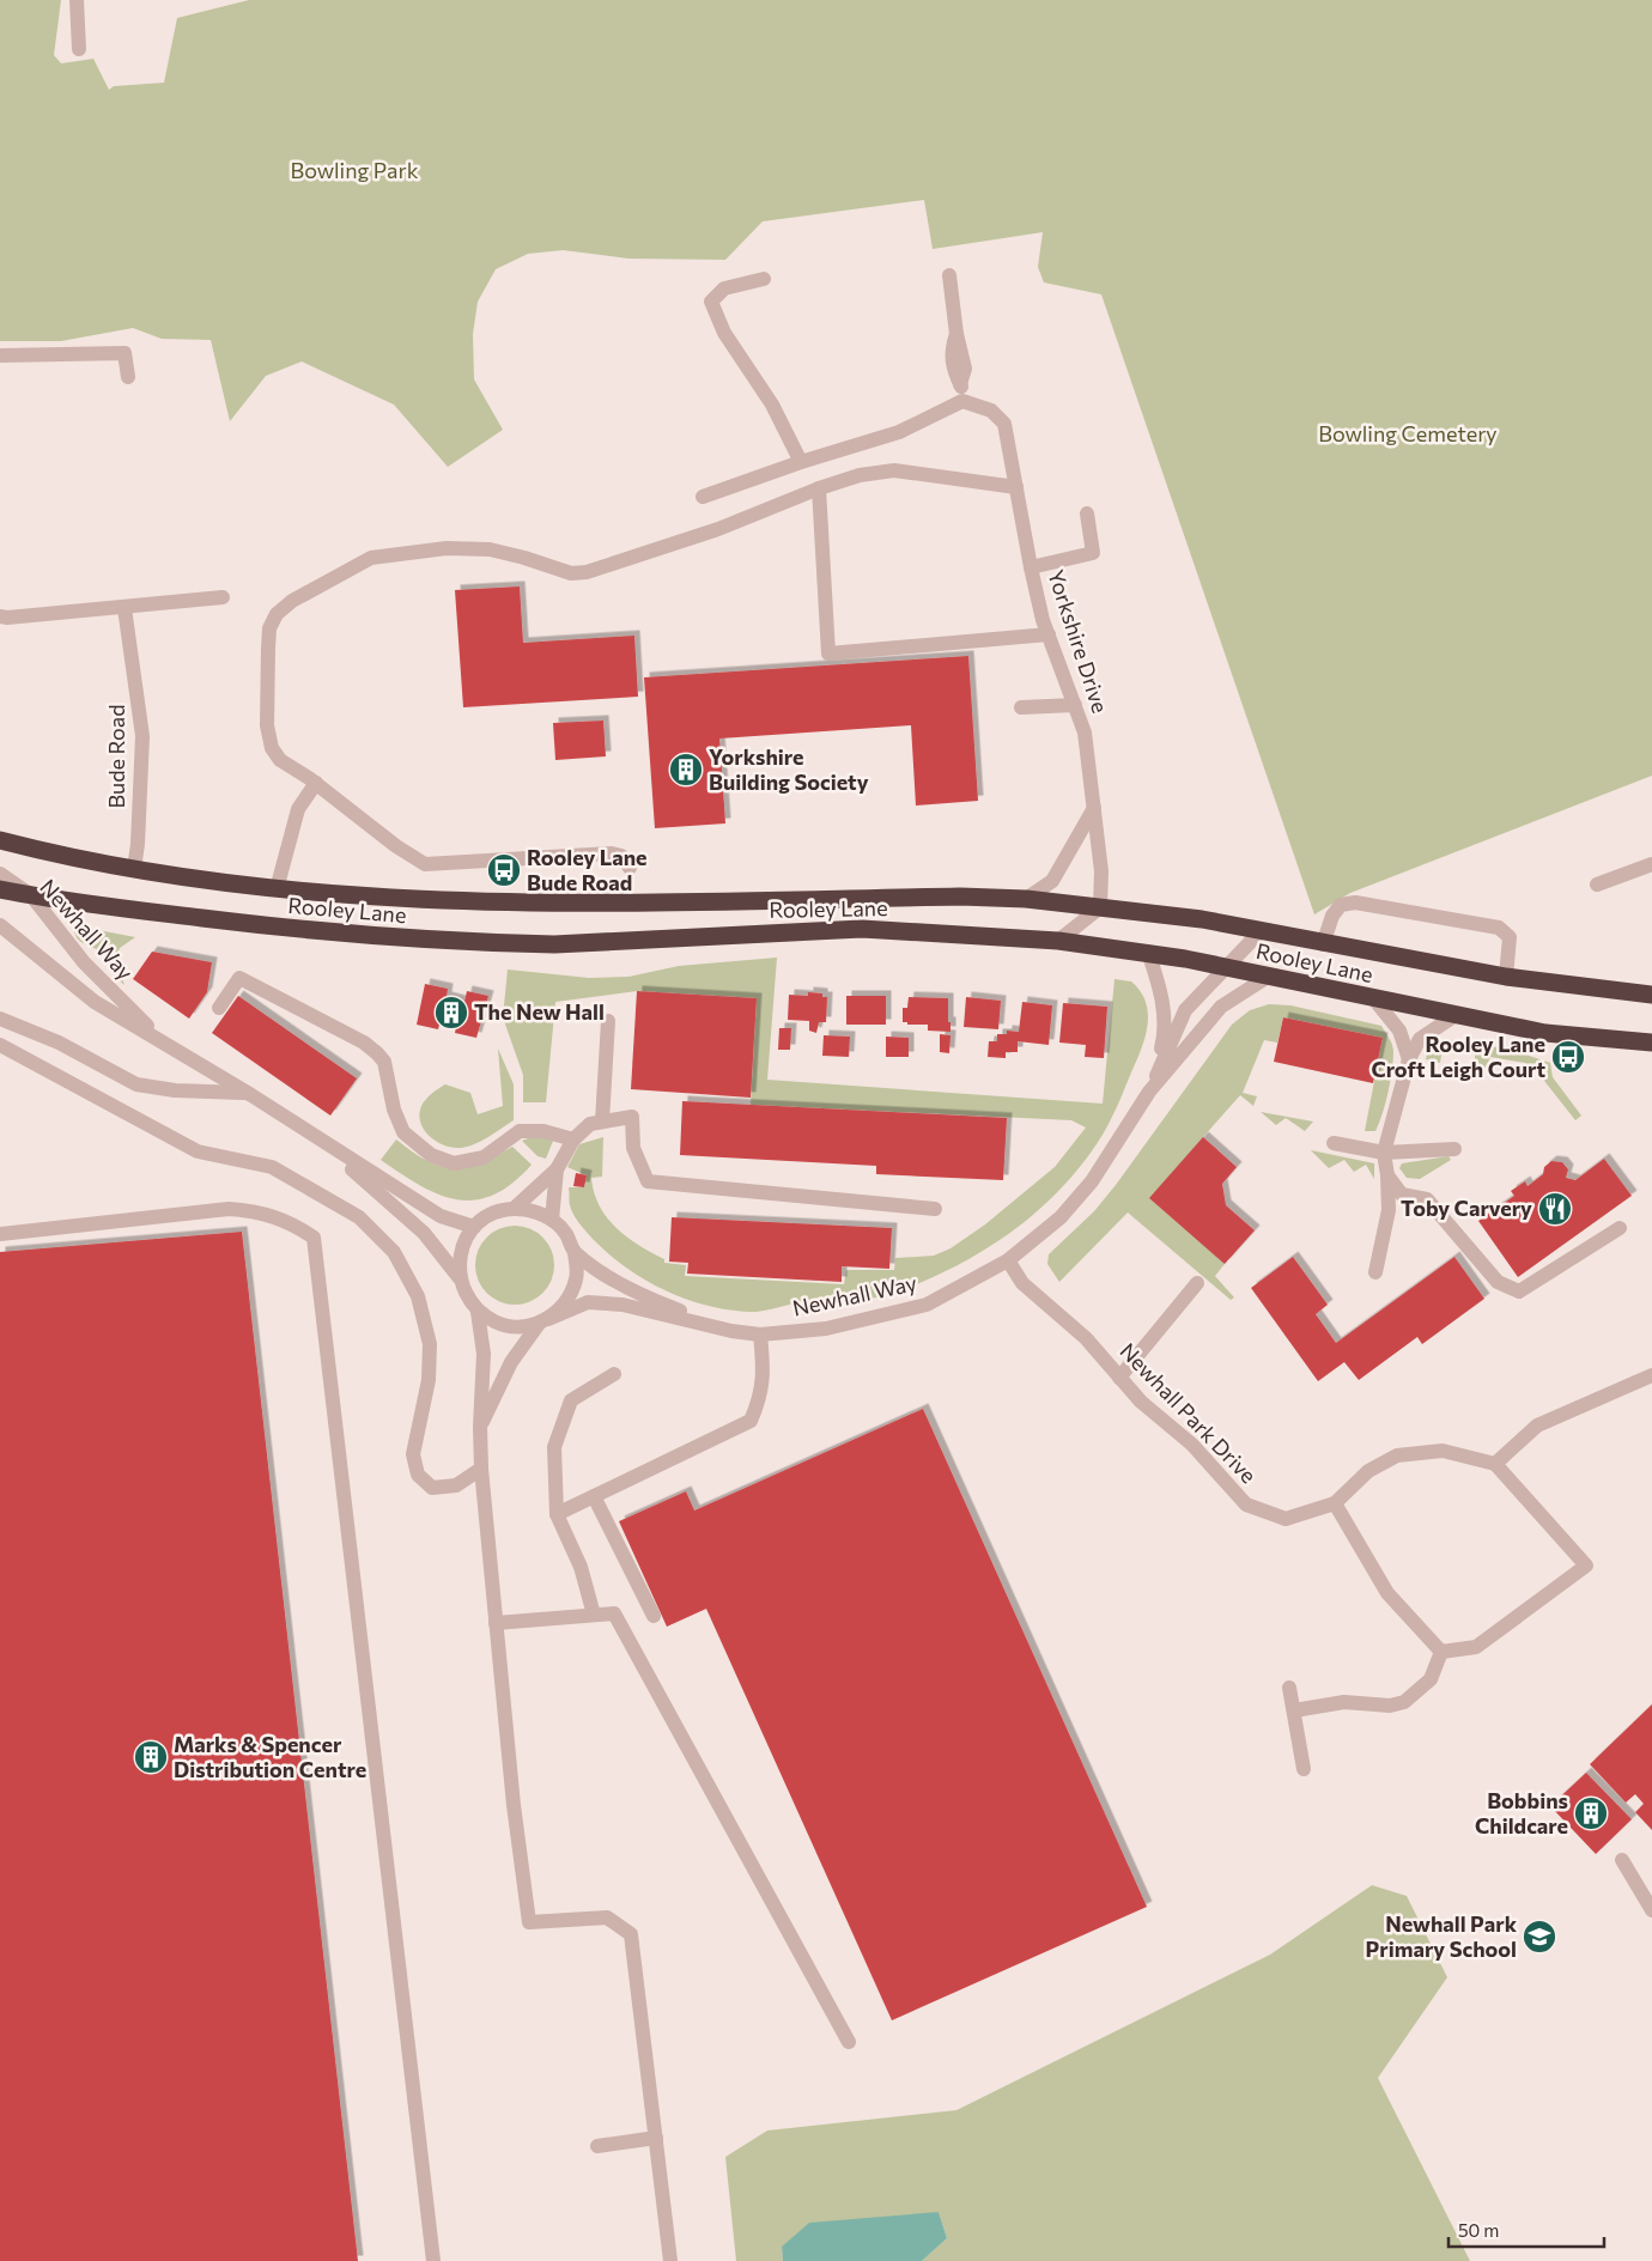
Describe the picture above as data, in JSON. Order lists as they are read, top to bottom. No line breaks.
{"streets":{"highway":["Rooley Lane"],"street":["Yorkshire Drive","Bude Road","Newhall Way","Newhall Park Drive"]},"crossings":[["Yorkshire Drive","Rooley Lane"],["Bude Road","Rooley Lane"],["Rooley Lane","Newhall Way"],["Newhall Way","Newhall Park Drive"]],"parks":["Bowling Park","Bowling Cemetery"],"places":{"building":["Yorkshire Building Society","The New Hall","Marks & Spencer Distribution Centre","Bobbins Childcare"],"bus stop":["Rooley Lane Bude Road","Rooley Lane Croft Leigh Court"],"restaurant":["Toby Carvery"],"school or university":["Newhall Park Primary School"]},"scale_bar":"50 m"}
